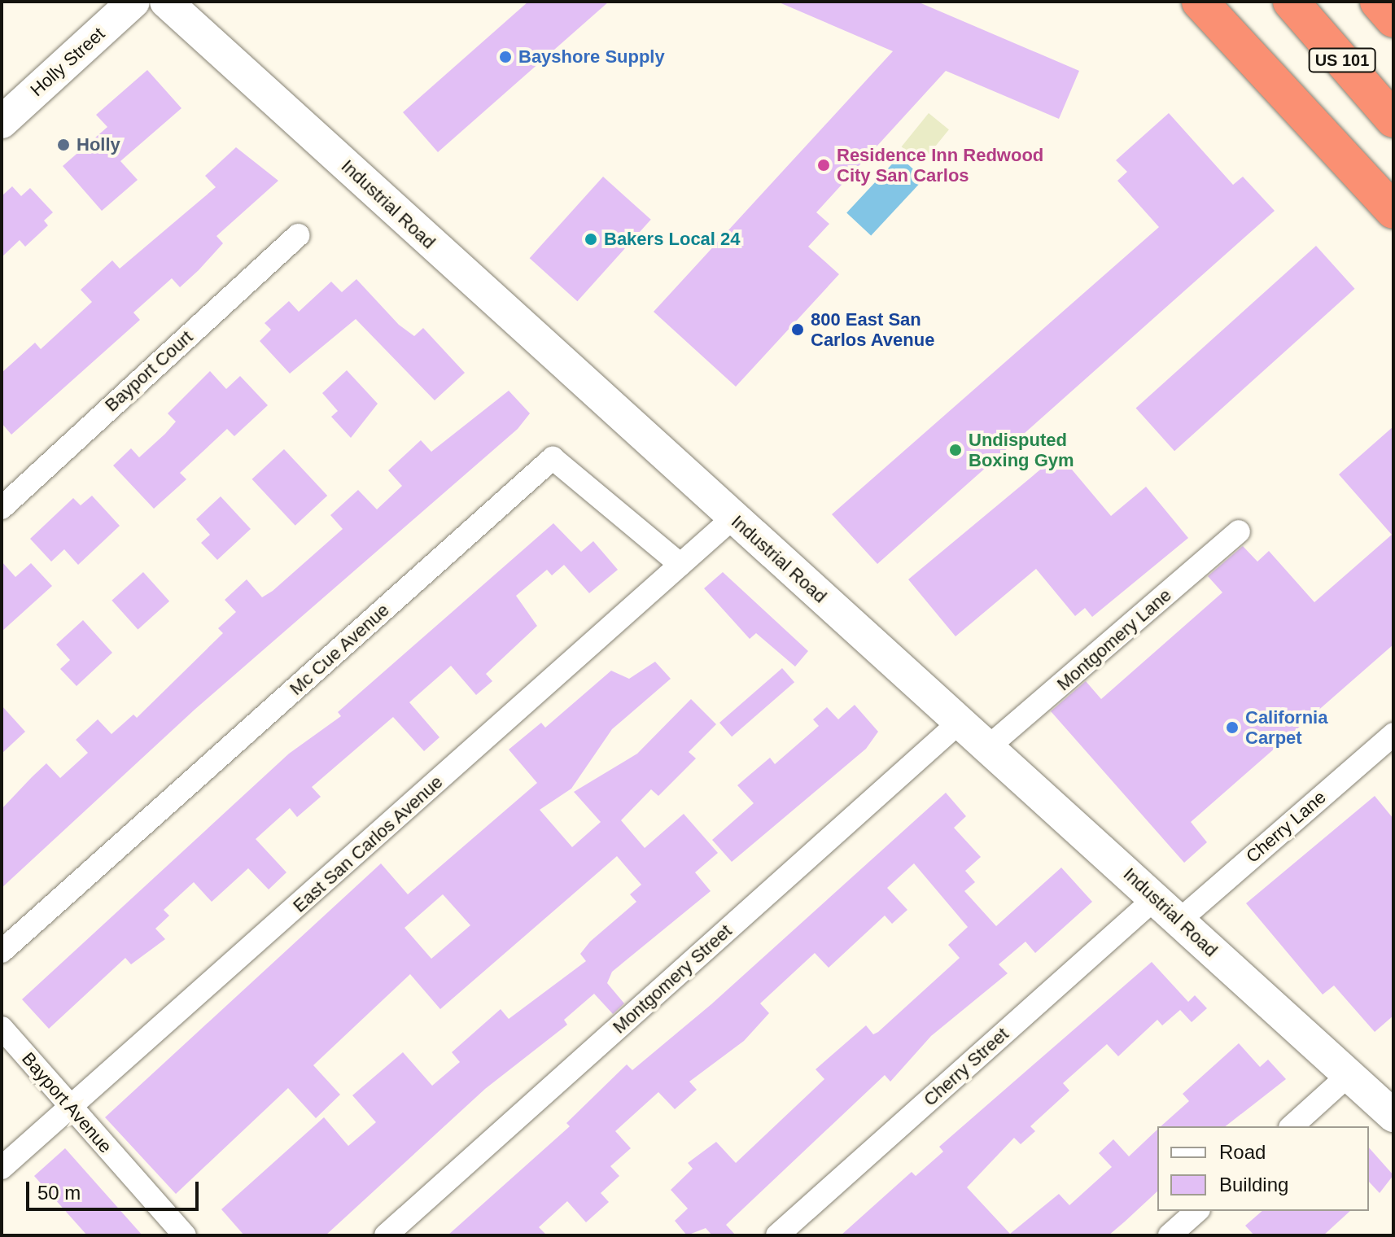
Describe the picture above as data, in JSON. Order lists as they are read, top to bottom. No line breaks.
{"streets":{"highway":["US 101"],"main road":["Holly Street","Industrial Road"],"street":["Bayport Court","Montgomery Lane","Mc Cue Avenue","Cherry Lane","East San Carlos Avenue","Montgomery Street","Cherry Street","Bayport Avenue"]},"crossings":[["Industrial Road","Montgomery Lane"],["Industrial Road","Cherry Lane"],["Industrial Road","East San Carlos Avenue"],["Industrial Road","Montgomery Street"],["Industrial Road","Cherry Street"],["Mc Cue Avenue","East San Carlos Avenue"],["East San Carlos Avenue","Bayport Avenue"]],"places":["Bayshore Supply","Holly","Residence Inn Redwood City San Carlos","Bakers Local 24","800 East San Carlos Avenue","Undisputed Boxing Gym","California Carpet"],"legend":["Road","Building"],"scale_bar":"50 m"}
